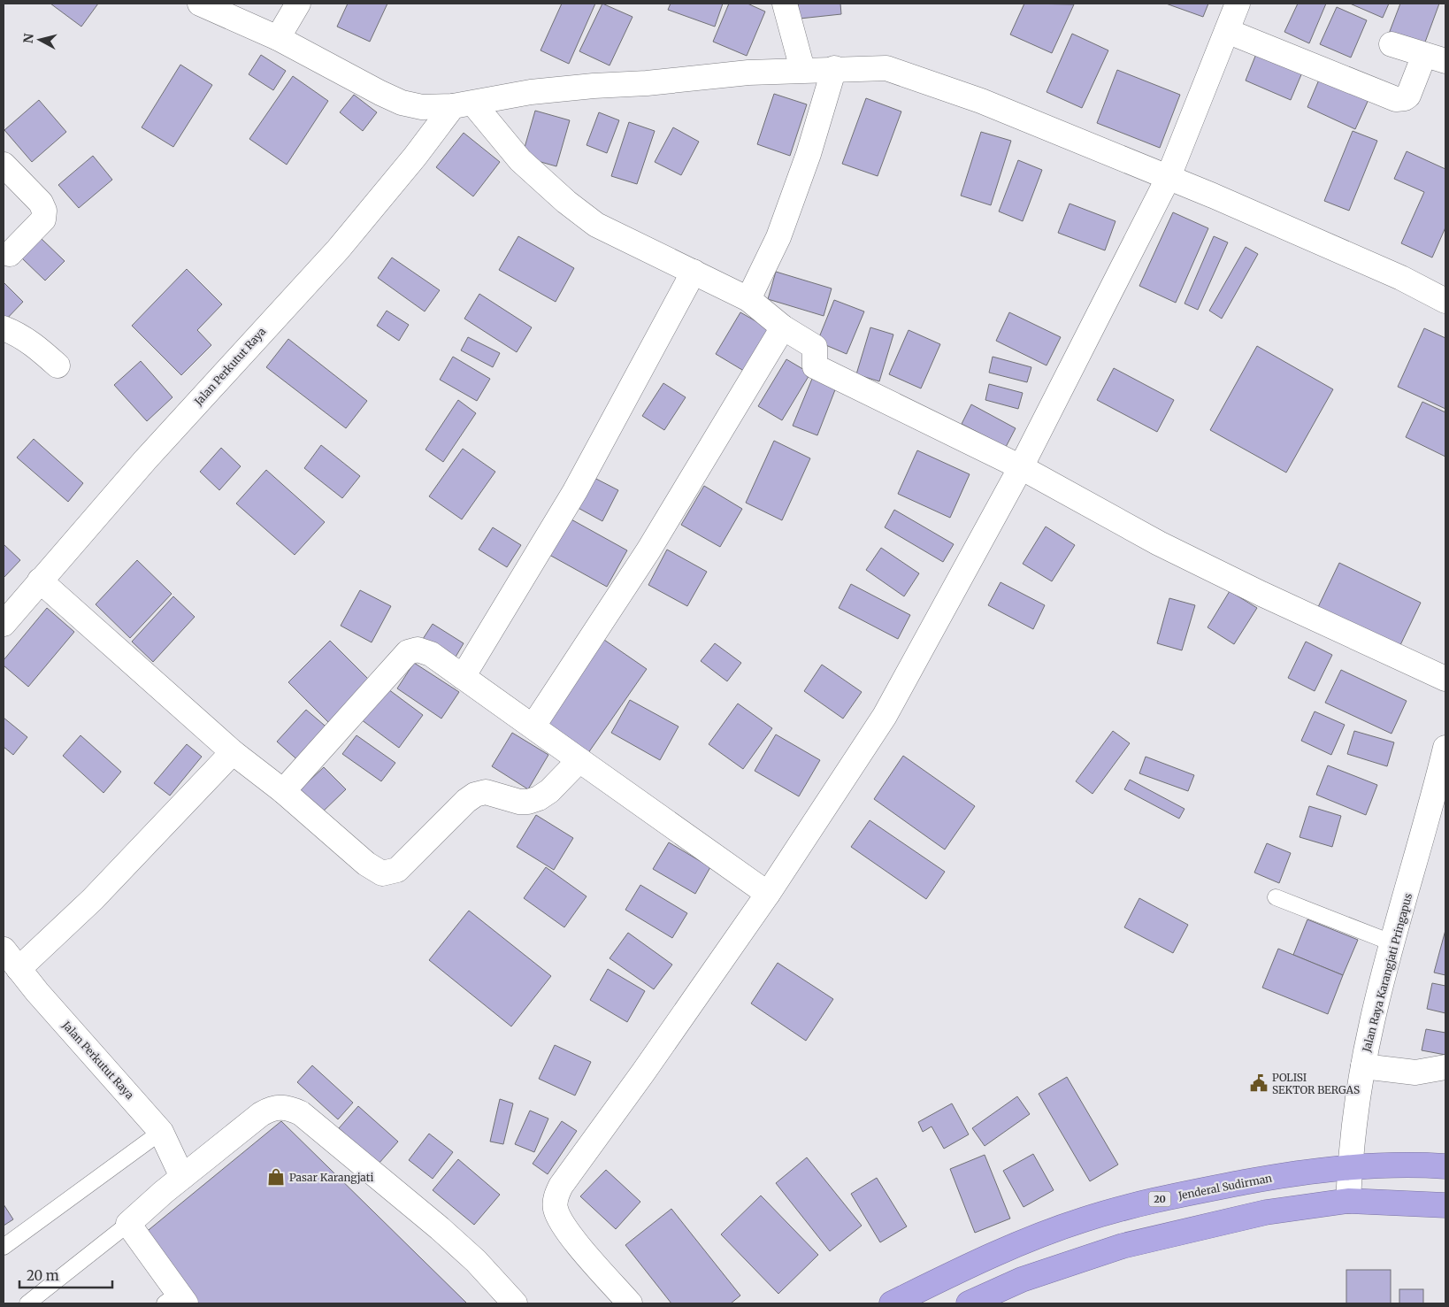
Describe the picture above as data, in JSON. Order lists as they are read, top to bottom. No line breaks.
{"streets":{"highway":["Jenderal Sudirman","20"],"street":["Jalan Perkutut Raya","Jalan Raya Karangjati Pringapus"]},"crossings":[["Jalan Raya Karangjati Pringapus","Jenderal Sudirman"]],"places":{"public building":["POLISI SEKTOR BERGAS"],"shop":["Pasar Karangjati"]},"scale_bar":"20 m","north":"left"}
